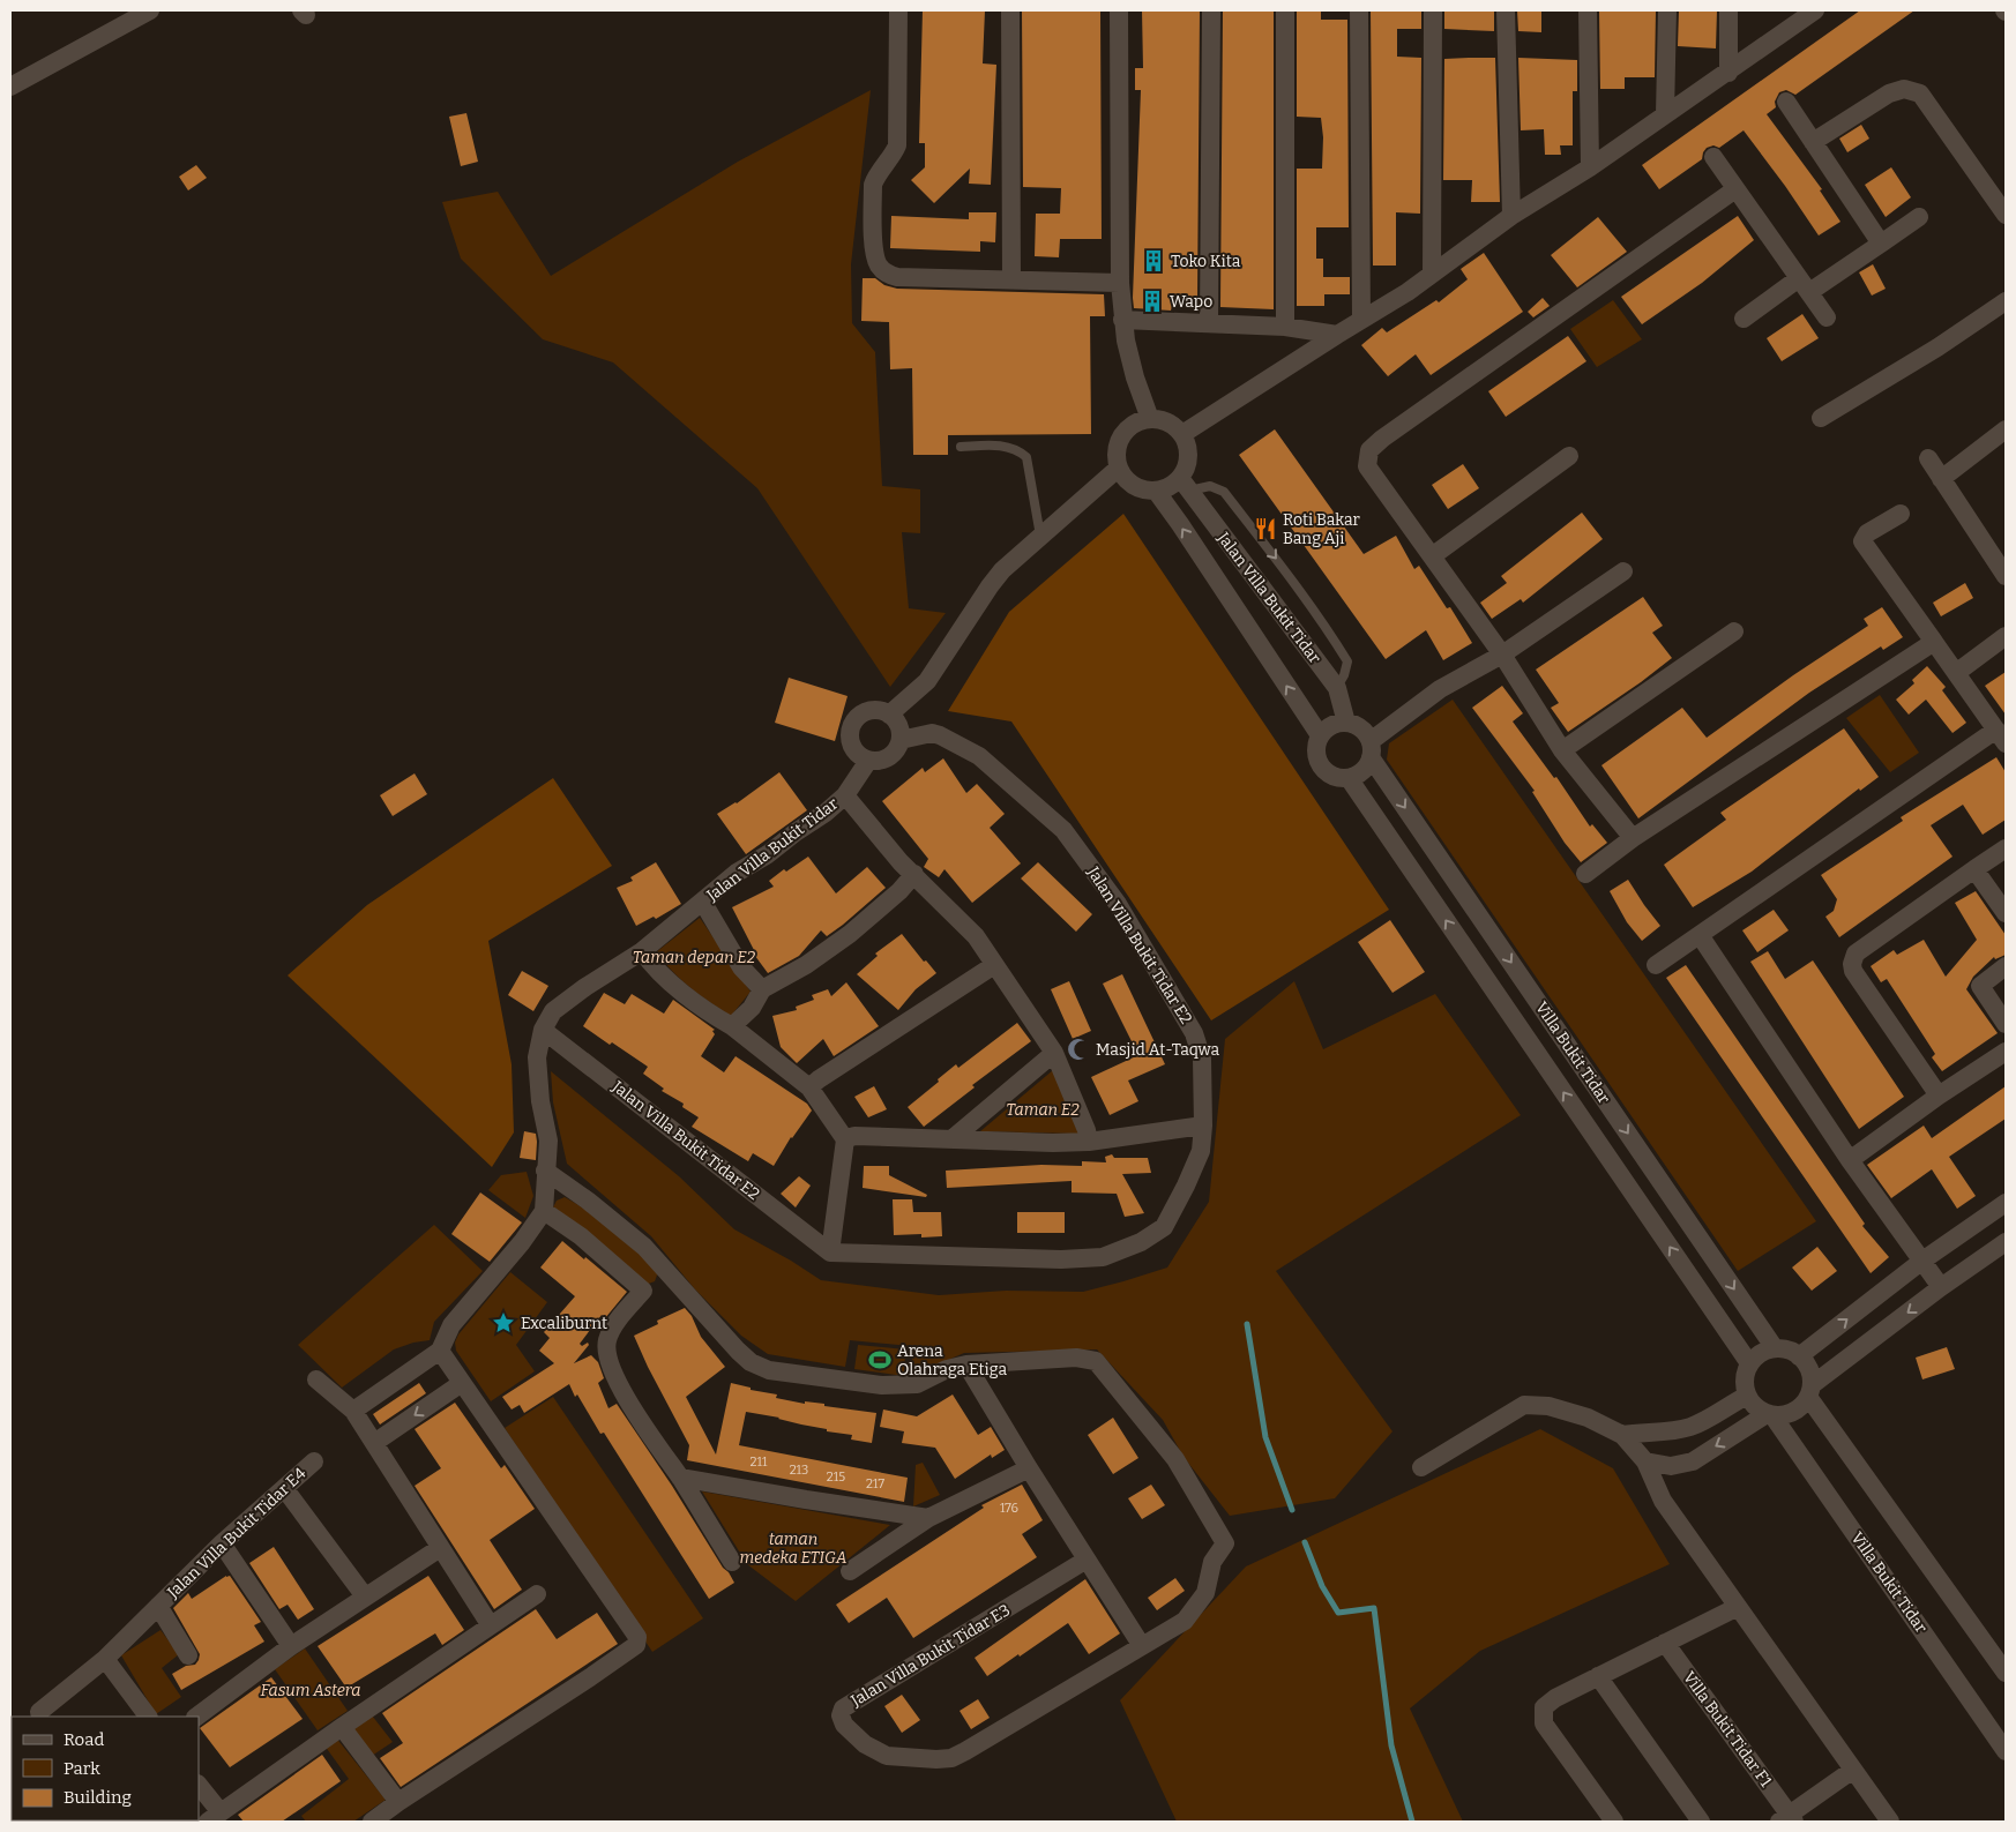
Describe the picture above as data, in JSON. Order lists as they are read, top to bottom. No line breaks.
{"streets":{"street":["Jalan Villa Bukit Tidar","Jalan Villa Bukit Tidar E2","Villa Bukit Tidar","Jalan Villa Bukit Tidar E4","Jalan Villa Bukit Tidar E3","Villa Bukit Tidar F1"]},"crossings":[["Jalan Villa Bukit Tidar","Jalan Villa Bukit Tidar E2"],["Jalan Villa Bukit Tidar","Villa Bukit Tidar"],["Jalan Villa Bukit Tidar","Jalan Villa Bukit Tidar E3"]],"parks":["Taman depan E2","Taman E2","taman medeka ETIGA","Fasum Astera"],"places":{"building":["Toko Kita","Wapo"],"restaurant":["Roti Bakar Bang Aji"],"mosque":["Masjid At-Taqwa"],"place":["Excaliburnt"],"sports":["Arena Olahraga Etiga"]},"house_numbers":["211","213","215","217","176"],"legend":["Road","Park","Building"]}
